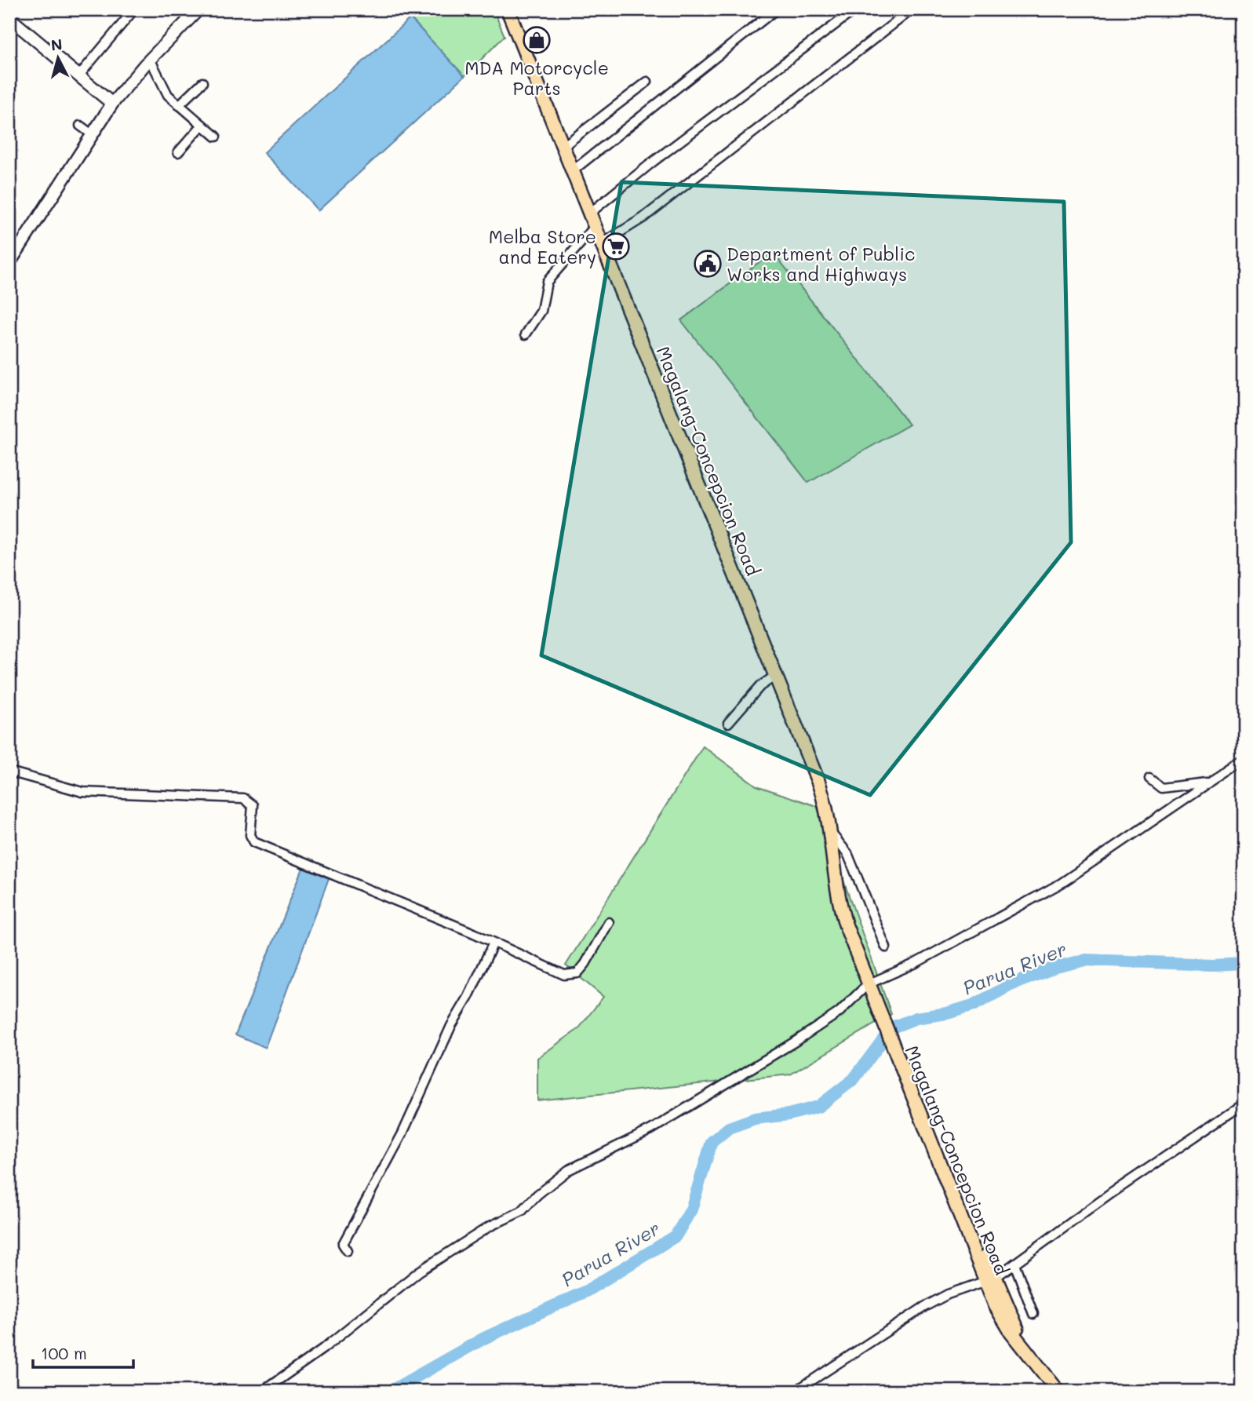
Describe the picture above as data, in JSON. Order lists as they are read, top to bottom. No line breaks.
{"streets":{"main road":["Magalang-Concepcion Road"]},"water":["Parua River"],"places":{"shop":["MDA Motorcycle Parts"],"supermarket":["Melba Store and Eatery"],"public building":["Department of Public Works and Highways"]},"scale_bar":"100 m","north":"top"}
